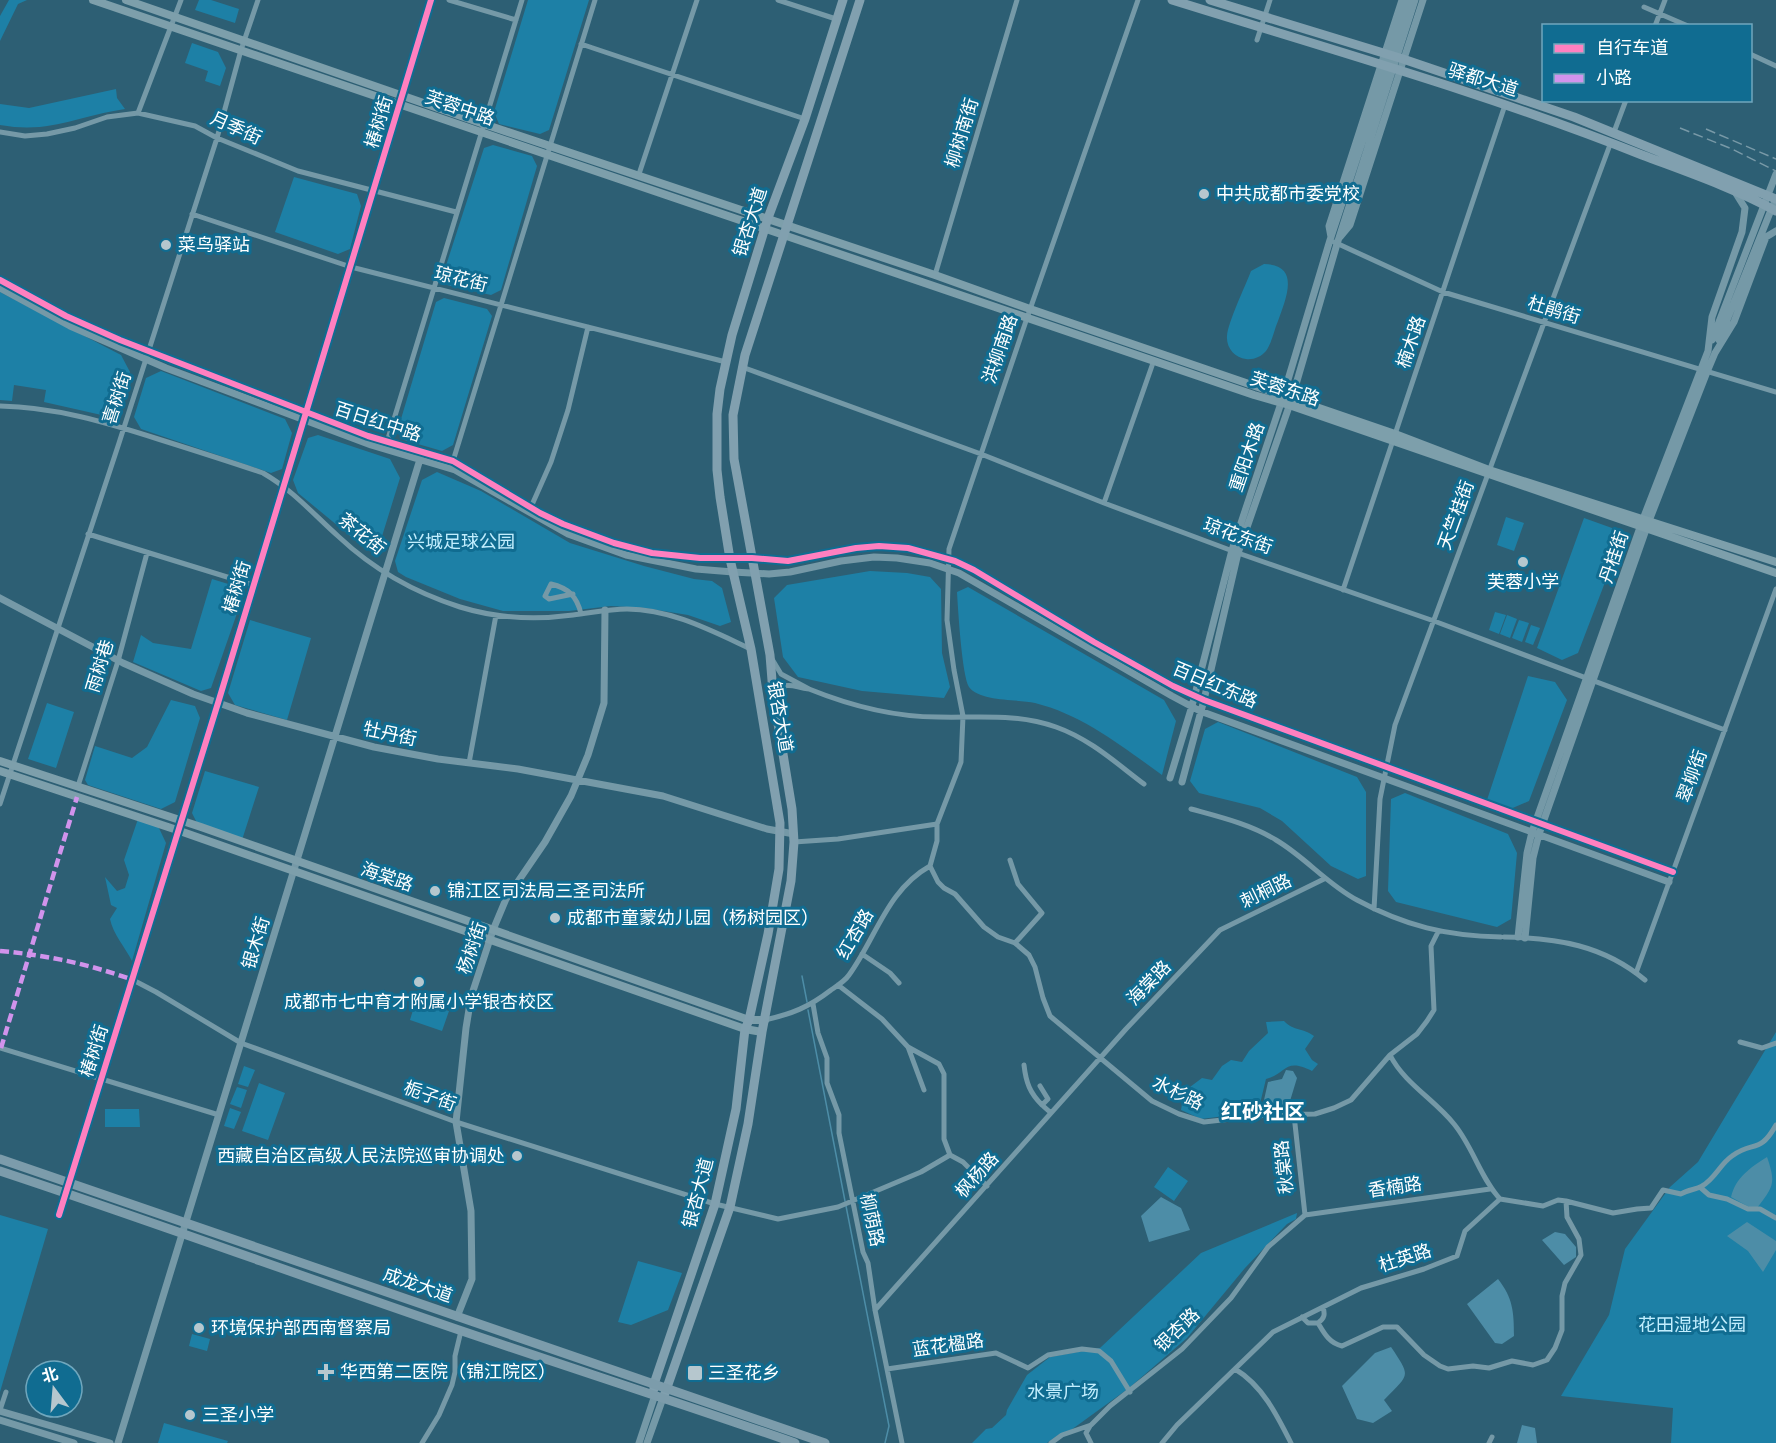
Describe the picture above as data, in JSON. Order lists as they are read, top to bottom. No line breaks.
{"streets":{"highway":["成龙大道"],"main road":["驿都大道","芙蓉中路","银杏大道","芙蓉东路","海棠路"],"street":["椿树街","月季街","柳树南街","琼花街","杜鹃街","楠木路","洪柳南路","喜树街","百日红中路","重阳木路","天竺桂街","茶花街","琼花东街","丹桂街","雨树巷","百日红东路","牡丹街","翠柳街","刺桐路","红杏路","银木街","杨树街","水杉路","栀子街","秋棠路","枫杨路","香楠路","柳荫路","杜英路","银杏路","蓝花楹路"]},"crossings":[["驿都大道","楠木路"],["驿都大道","天竺桂街"],["驿都大道","丹桂街"],["芙蓉中路","椿树街"],["芙蓉中路","银杏大道"],["芙蓉中路","芙蓉东路"],["芙蓉中路","喜树街"],["椿树街","月季街"],["椿树街","琼花街"],["椿树街","百日红中路"],["椿树街","茶花街"],["椿树街","牡丹街"],["椿树街","海棠路"],["椿树街","栀子街"],["椿树街","成龙大道"],["月季街","喜树街"],["柳树南街","芙蓉东路"],["银杏大道","琼花街"],["银杏大道","芙蓉东路"],["银杏大道","百日红中路"],["银杏大道","茶花街"],["银杏大道","琼花东街"],["银杏大道","百日红东路"],["银杏大道","牡丹街"],["银杏大道","海棠路"],["银杏大道","红杏路"],["银杏大道","栀子街"],["银杏大道","成龙大道"],["琼花街","喜树街"],["杜鹃街","楠木路"],["杜鹃街","重阳木路"],["杜鹃街","天竺桂街"],["杜鹃街","丹桂街"],["楠木路","芙蓉东路"],["楠木路","琼花东街"],["洪柳南路","芙蓉东路"],["洪柳南路","琼花东街"],["洪柳南路","百日红东路"],["洪柳南路","红杏路"],["洪柳南路","水杉路"],["芙蓉东路","重阳木路"],["芙蓉东路","天竺桂街"],["芙蓉东路","丹桂街"],["喜树街","百日红中路"],["喜树街","茶花街"],["喜树街","牡丹街"],["喜树街","海棠路"],["百日红中路","百日红东路"],["百日红中路","银木街"],["重阳木路","琼花东街"],["重阳木路","百日红东路"],["天竺桂街","琼花东街"],["天竺桂街","百日红东路"],["茶花街","银木街"],["茶花街","杨树街"],["琼花东街","丹桂街"],["琼花东街","翠柳街"],["丹桂街","百日红东路"],["雨树巷","牡丹街"],["雨树巷","海棠路"],["百日红东路","翠柳街"],["牡丹街","银木街"],["牡丹街","杨树街"],["海棠路","刺桐路"],["海棠路","红杏路"],["海棠路","银木街"],["海棠路","杨树街"],["海棠路","水杉路"],["海棠路","枫杨路"],["红杏路","水杉路"],["红杏路","柳荫路"],["银木街","栀子街"],["银木街","成龙大道"],["杨树街","栀子街"],["杨树街","成龙大道"],["水杉路","秋棠路"],["水杉路","枫杨路"],["栀子街","柳荫路"],["秋棠路","香楠路"],["秋棠路","银杏路"],["枫杨路","柳荫路"],["香楠路","银杏路"],["柳荫路","蓝花楹路"],["银杏路","蓝花楹路"]],"districts":["红砂社区"],"parks":["兴城足球公园","花田湿地公园","水景广场"],"places":{"other":["中共成都市委党校","菜鸟驿站","芙蓉小学","锦江区司法局三圣司法所","成都市童蒙幼儿园（杨树园区）","成都市七中育才附属小学银杏校区","西藏自治区高级人民法院巡审协调处","环境保护部西南督察局","三圣小学"],"health":["华西第二医院（锦江院区）"],"transit":["三圣花乡"]},"legend":["自行车道","小路"],"north":"top"}
